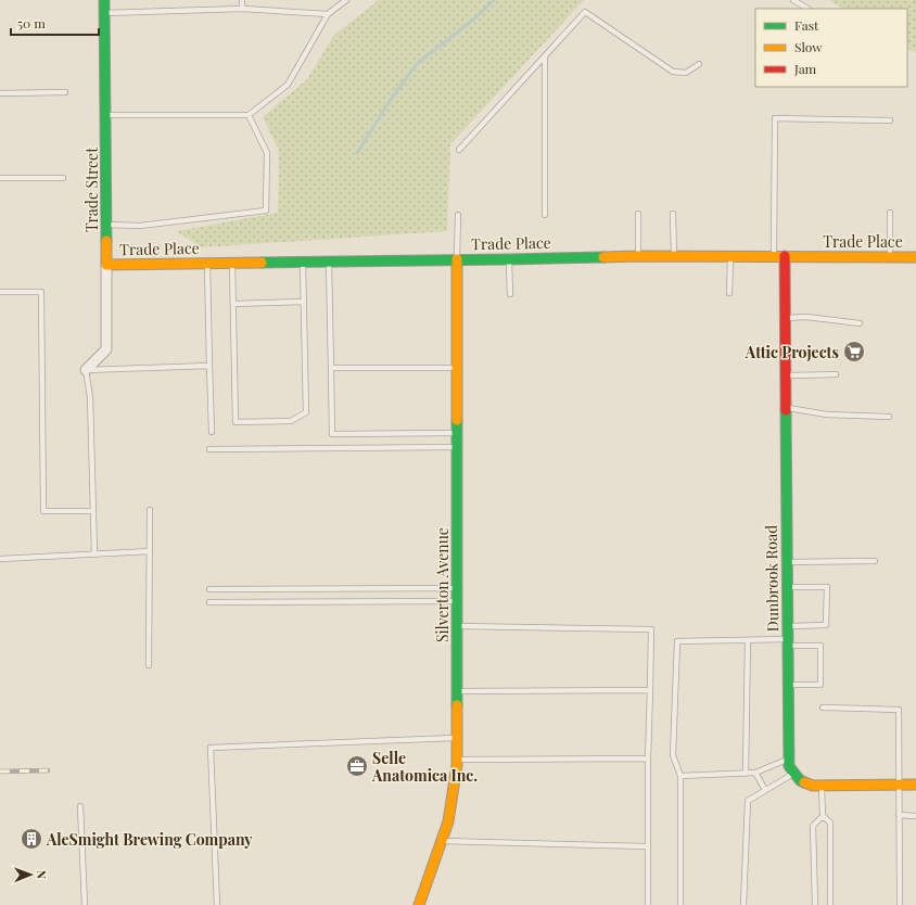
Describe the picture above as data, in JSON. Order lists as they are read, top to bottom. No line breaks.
{"streets":{"street":["Trade Street","Trade Place","Dunbrook Road","Silverton Avenue"]},"crossings":[["Trade Street","Trade Place"],["Trade Place","Dunbrook Road"],["Trade Place","Silverton Avenue"]],"places":{"supermarket":["Attic Projects"],"office":["Selle Anatomica Inc."],"building":["AleSmight Brewing Company"]},"legend":["Fast","Slow","Jam"],"scale_bar":"50 m","north":"right"}
